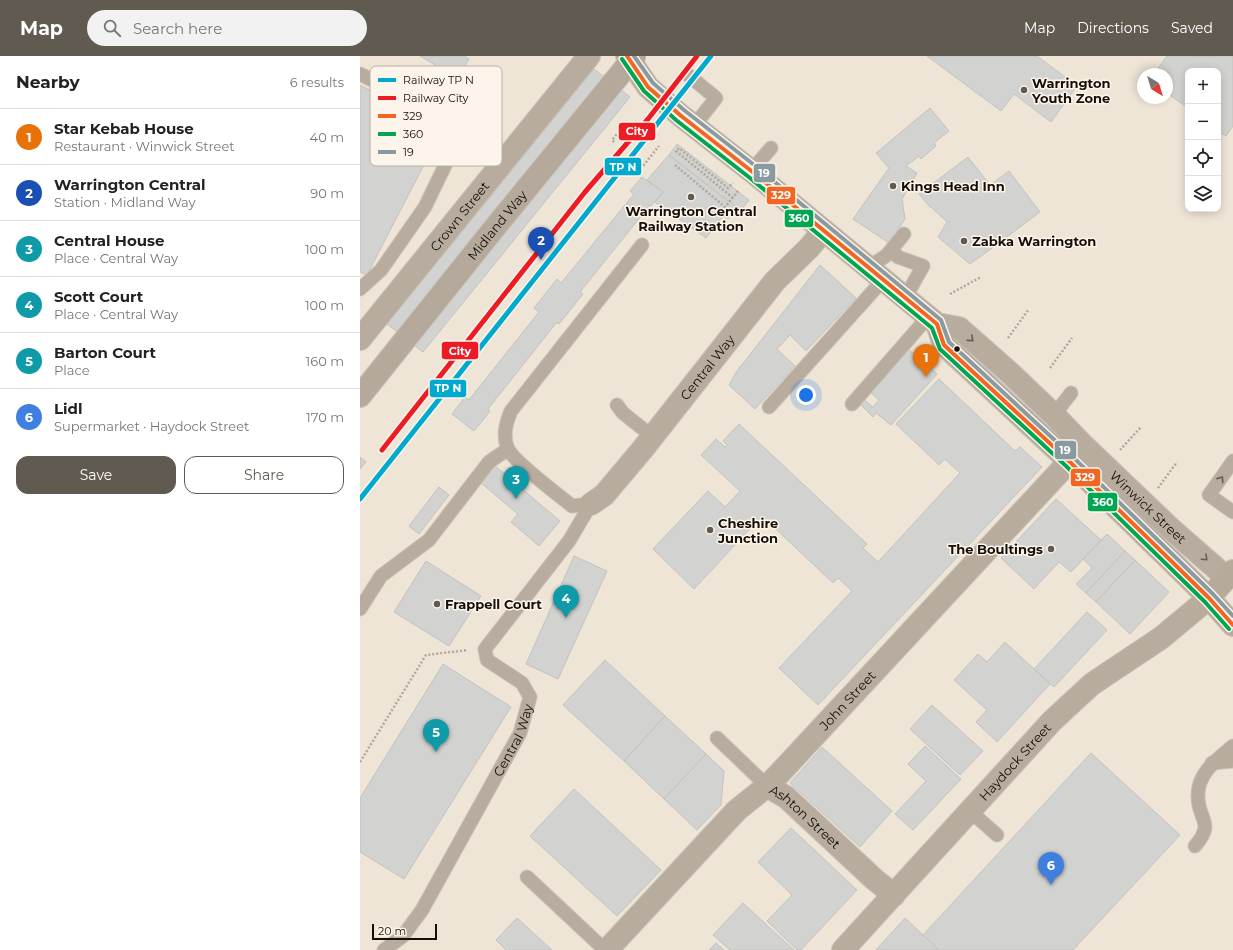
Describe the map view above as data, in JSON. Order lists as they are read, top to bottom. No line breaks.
{"streets":{"highway":["Midland Way"],"street":["Crown Street","Central Way","Winwick Street","John Street","Haydock Street","Ashton Street"]},"crossings":[["Central Way","Winwick Street"],["Winwick Street","John Street"],["Winwick Street","Haydock Street"],["John Street","Ashton Street"],["Haydock Street","Ashton Street"]],"places":["Warrington Youth Zone","Kings Head Inn","Warrington Central Railway Station","Zabka Warrington","Cheshire Junction","The Boultings","Frappell Court"],"lines":["rail line City","transit line 329","transit line 19","transit line 360"],"legend":["Railway TP N","Railway City","329","360","19"],"scale_bar":"20 m","north":"bottom right","page":{"header":"Map","search":"Search here","nav":["Map","Directions","Saved"],"heading":["Nearby","6 results"],"map_buttons":["+","−"],"list":[{"mark":"1","name":"Star Kebab House","note":"Restaurant · Winwick Street","value":"40 m"},{"mark":"2","name":"Warrington Central","note":"Station · Midland Way","value":"90 m"},{"mark":"3","name":"Central House","note":"Place · Central Way","value":"100 m"},{"mark":"4","name":"Scott Court","note":"Place · Central Way","value":"100 m"},{"mark":"5","name":"Barton Court","note":"Place","value":"160 m"},{"mark":"6","name":"Lidl","note":"Supermarket · Haydock Street","value":"170 m"}],"pins":["2","1","3","4","5","6"],"buttons":["Save","Share"],"scale":"20 m"}}
